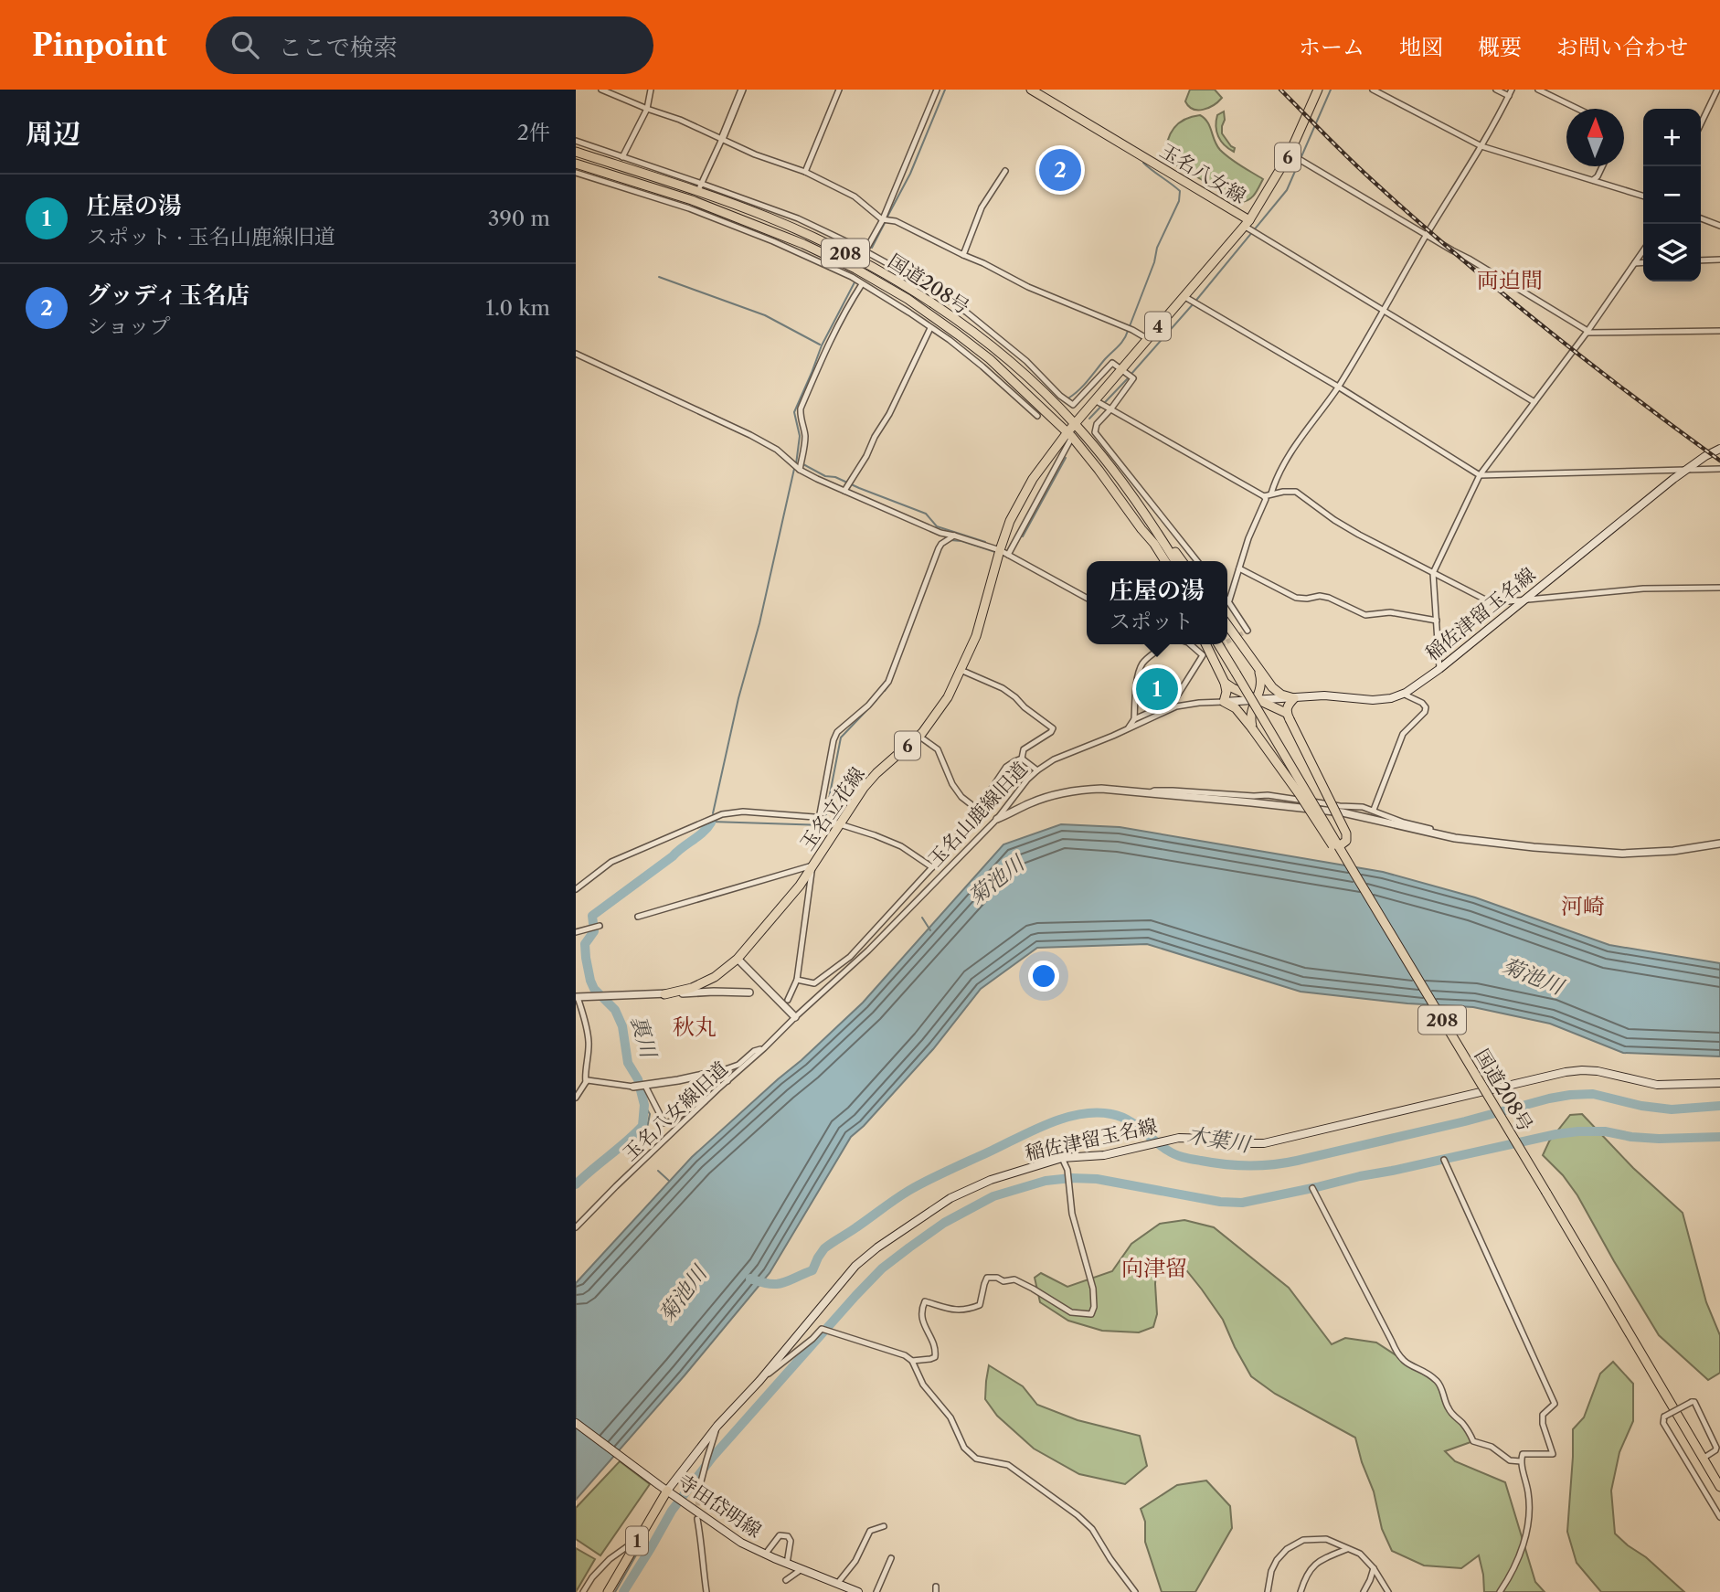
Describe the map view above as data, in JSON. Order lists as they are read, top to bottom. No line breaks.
{"streets":{"main road":["6","玉名八女線","208","国道208号","4","稲佐津留玉名線","玉名立花線","寺田岱明線","1"],"street":["玉名山鹿線旧道","玉名八女線旧道"]},"crossings":[["6","玉名八女線"],["玉名八女線","国道208号"],["玉名八女線","玉名立花線"],["国道208号","玉名立花線"],["稲佐津留玉名線","玉名山鹿線旧道"],["稲佐津留玉名線","寺田岱明線"],["稲佐津留玉名線","1"],["玉名山鹿線旧道","玉名八女線旧道"],["寺田岱明線","1"]],"districts":["両迫間","河崎","秋丸","向津留"],"water":["菊池川","裏川","木葉川"],"north":"top","page":{"header":"Pinpoint","search":"ここで検索","nav":["ホーム","地図","概要","お問い合わせ"],"heading":["周辺","2件"],"map_buttons":["+","−"],"pins":["2","1"],"list":[{"mark":"1","name":"庄屋の湯","note":"スポット · 玉名山鹿線旧道","value":"390 m"},{"mark":"2","name":"グッディ玉名店","note":"ショップ","value":"1.0 km"}],"popup":["庄屋の湯","スポット"]}}
